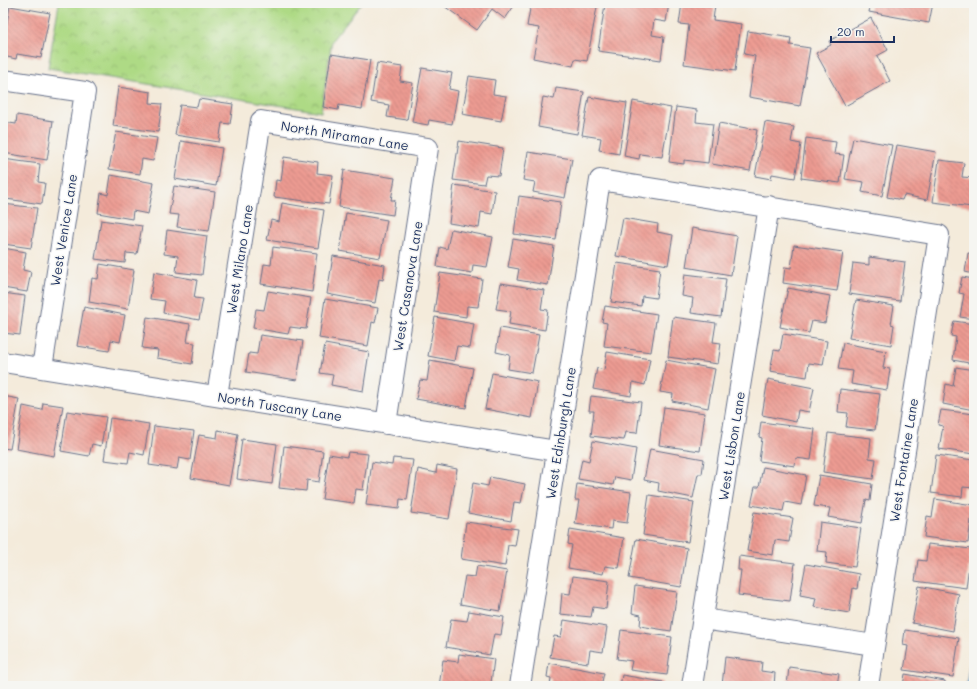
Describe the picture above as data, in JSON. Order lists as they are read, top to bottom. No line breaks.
{"streets":{"street":["North Miramar Lane","West Venice Lane","West Milano Lane","West Casanova Lane","North Tuscany Lane","West Edinburgh Lane","West Lisbon Lane","West Fontaine Lane"]},"crossings":[["North Miramar Lane","West Milano Lane"],["North Miramar Lane","West Casanova Lane"],["West Venice Lane","North Tuscany Lane"],["West Milano Lane","North Tuscany Lane"],["West Casanova Lane","North Tuscany Lane"],["North Tuscany Lane","West Edinburgh Lane"],["West Edinburgh Lane","West Lisbon Lane"],["West Edinburgh Lane","West Fontaine Lane"],["West Lisbon Lane","West Fontaine Lane"]],"scale_bar":"20 m"}
